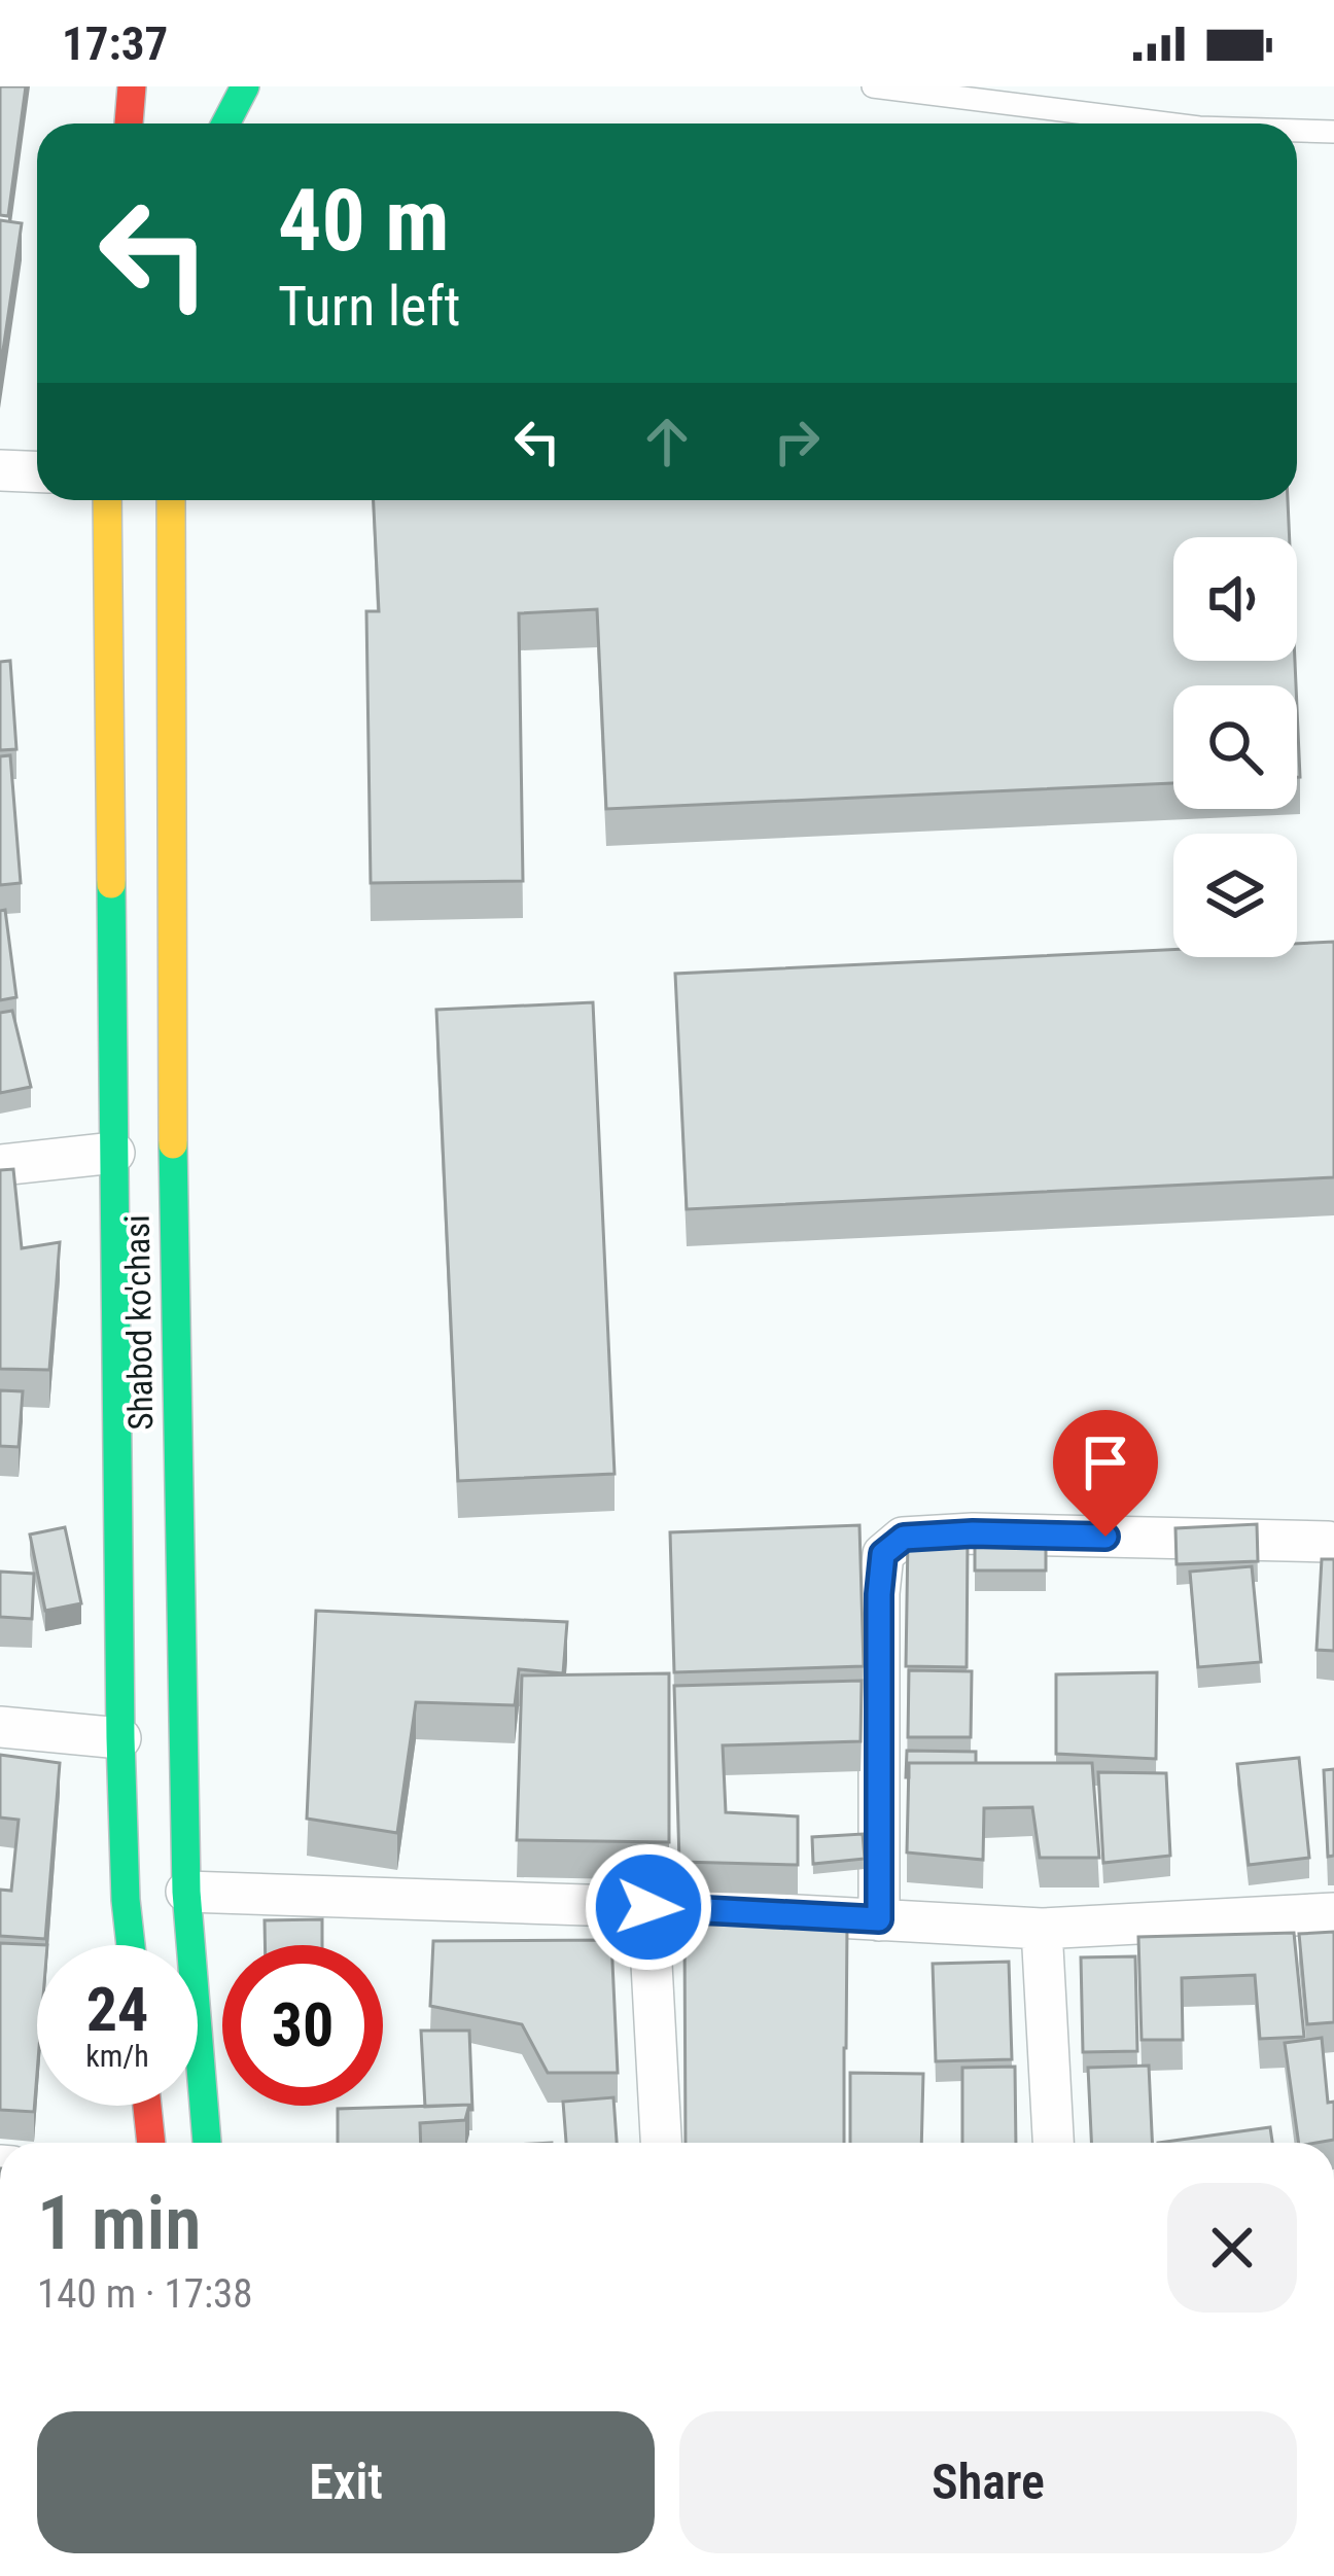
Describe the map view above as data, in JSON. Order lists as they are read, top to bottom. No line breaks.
{"streets":{"main road":["Shabod ko'chasi"]},"page":{"status":"17:37","turn":["40 m","Turn left"],"speed":"24 km/h","limit":"30","heading":["1 min","140 m · 17:38"],"buttons":["Exit","Share"]}}
